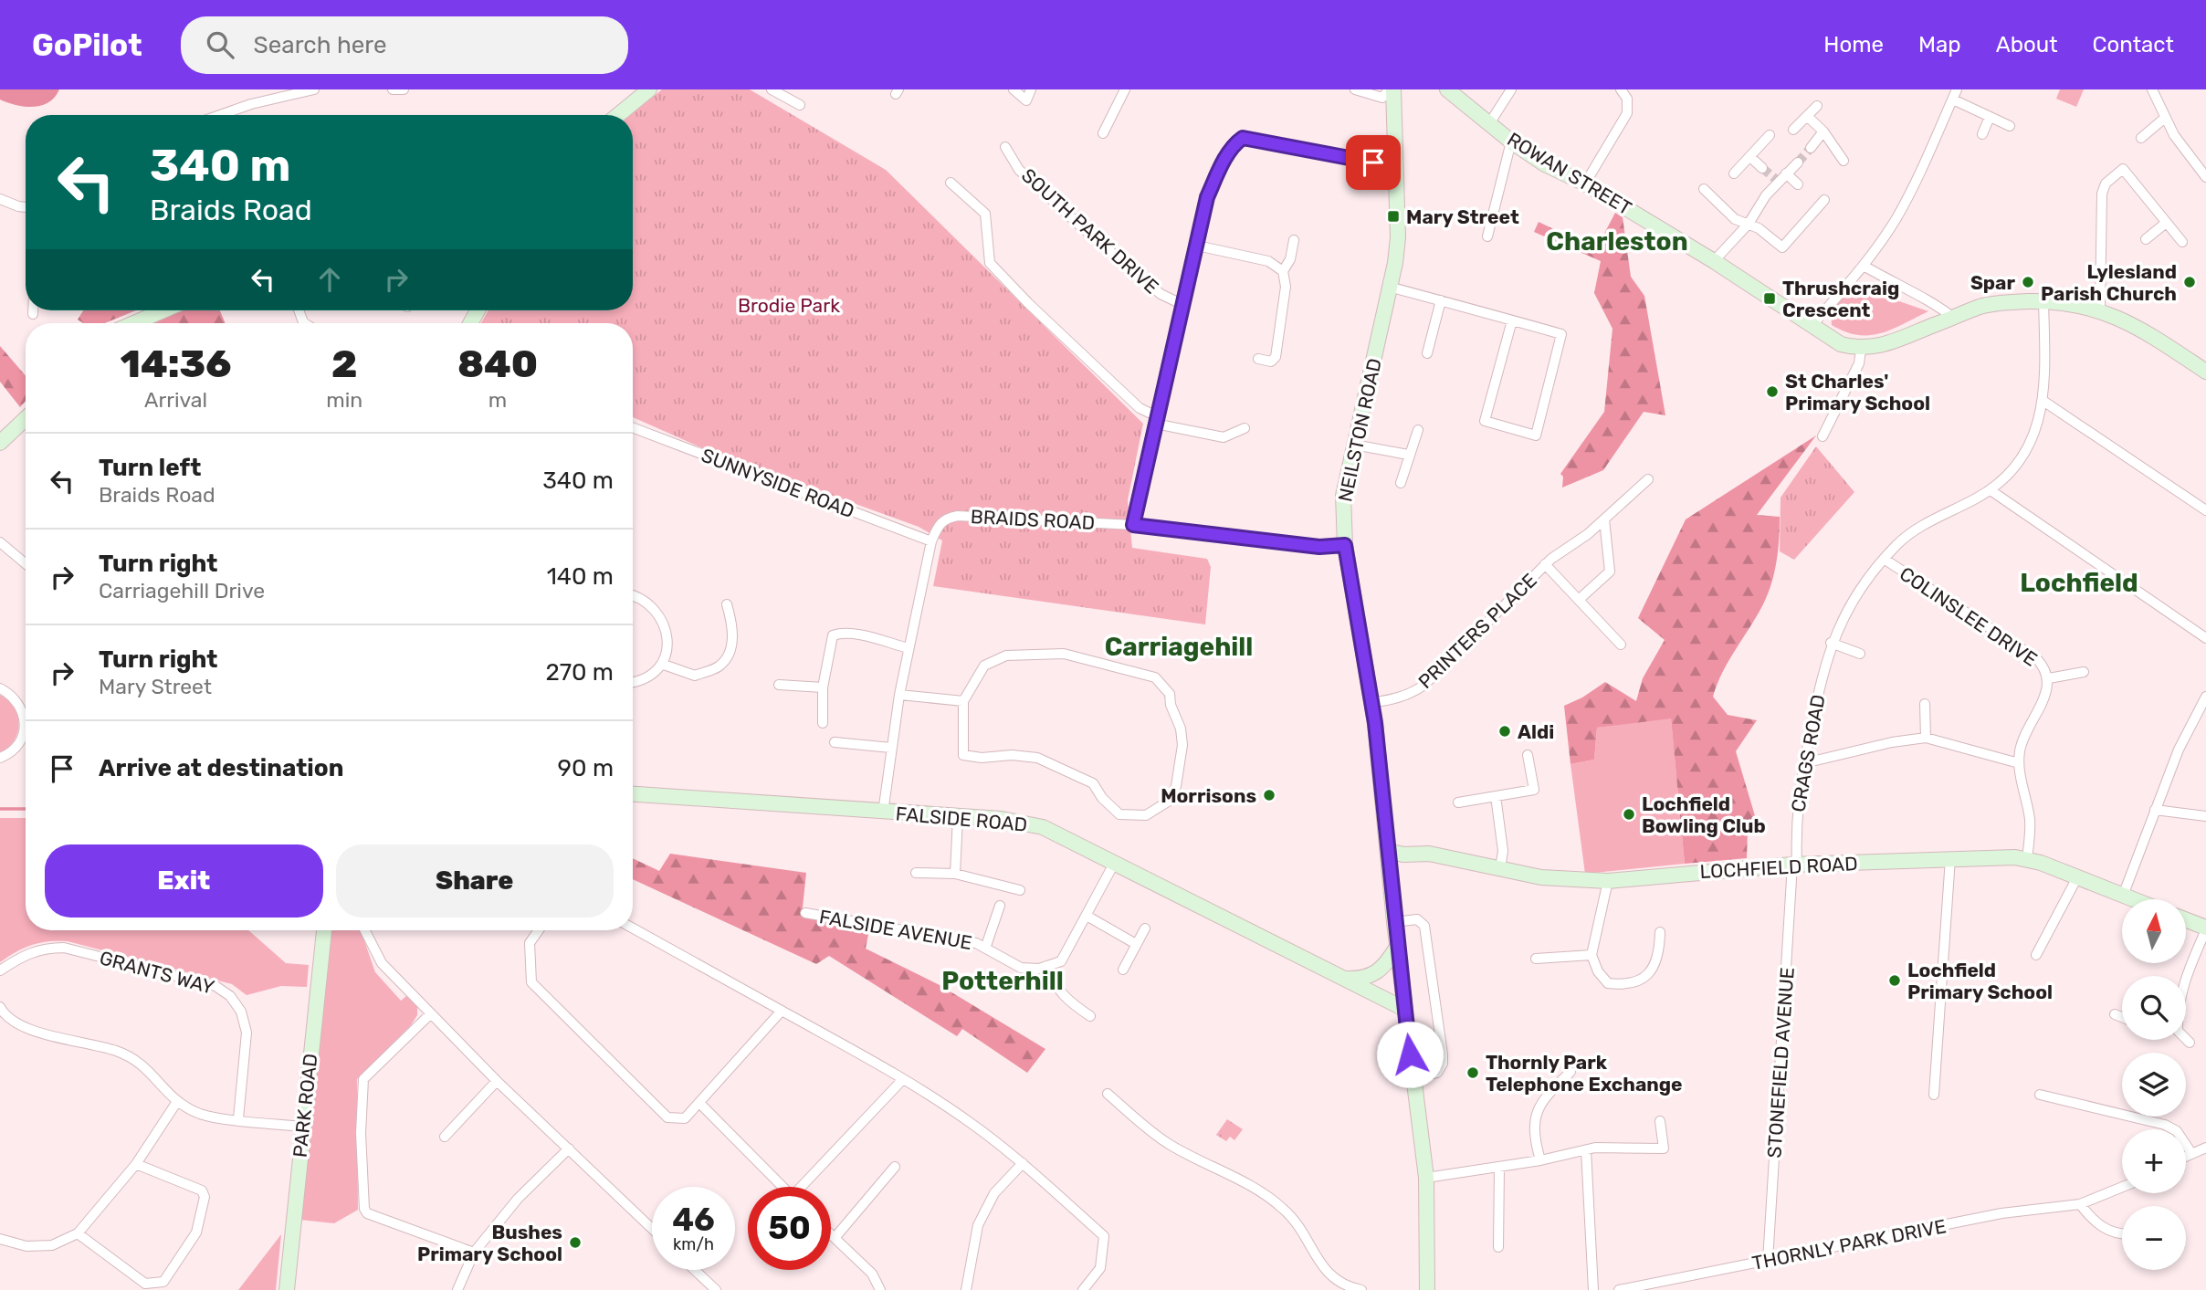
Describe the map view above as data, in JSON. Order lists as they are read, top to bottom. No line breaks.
{"streets":{"street":["ROWAN STREET","SOUTH PARK DRIVE","NEILSTON ROAD","SUNNYSIDE ROAD","BRAIDS ROAD","COLINSLEE DRIVE","PRINTERS PLACE","CRAGS ROAD","FALSIDE ROAD","LOCHFIELD ROAD","FALSIDE AVENUE","GRANTS WAY","STONEFIELD AVENUE","PARK ROAD","THORNLY PARK DRIVE"]},"crossings":[["NEILSTON ROAD","BRAIDS ROAD"],["NEILSTON ROAD","PRINTERS PLACE"],["NEILSTON ROAD","FALSIDE ROAD"],["NEILSTON ROAD","LOCHFIELD ROAD"],["SUNNYSIDE ROAD","BRAIDS ROAD"],["BRAIDS ROAD","FALSIDE ROAD"],["COLINSLEE DRIVE","CRAGS ROAD"],["COLINSLEE DRIVE","LOCHFIELD ROAD"],["CRAGS ROAD","LOCHFIELD ROAD"],["CRAGS ROAD","STONEFIELD AVENUE"],["LOCHFIELD ROAD","STONEFIELD AVENUE"],["STONEFIELD AVENUE","THORNLY PARK DRIVE"]],"districts":["Charleston","Lochfield","Carriagehill","Potterhill"],"parks":["Brodie Park"],"places":{"transit":["Mary Street","Thrushcraig Crescent"],"other":["Spar","Lylesland Parish Church","St Charles' Primary School","Aldi","Morrisons","Lochfield Bowling Club","Lochfield Primary School","Thornly Park Telephone Exchange","Bushes Primary School"]},"north":"top","page":{"header":"GoPilot","search":"Search here","nav":["Home","Map","About","Contact"],"turn":["340 m","Braids Road"],"eta":["14:36","Arrival","2","min","840","m"],"list":[{"name":"Turn left","note":"Braids Road","value":"340 m"},{"name":"Turn right","note":"Carriagehill Drive","value":"140 m"},{"name":"Turn right","note":"Mary Street","value":"270 m"},{"name":"Arrive at destination","value":"90 m"}],"buttons":["Exit","Share"],"map_buttons":["+","−"],"speed":"46 km/h","limit":"50"}}
